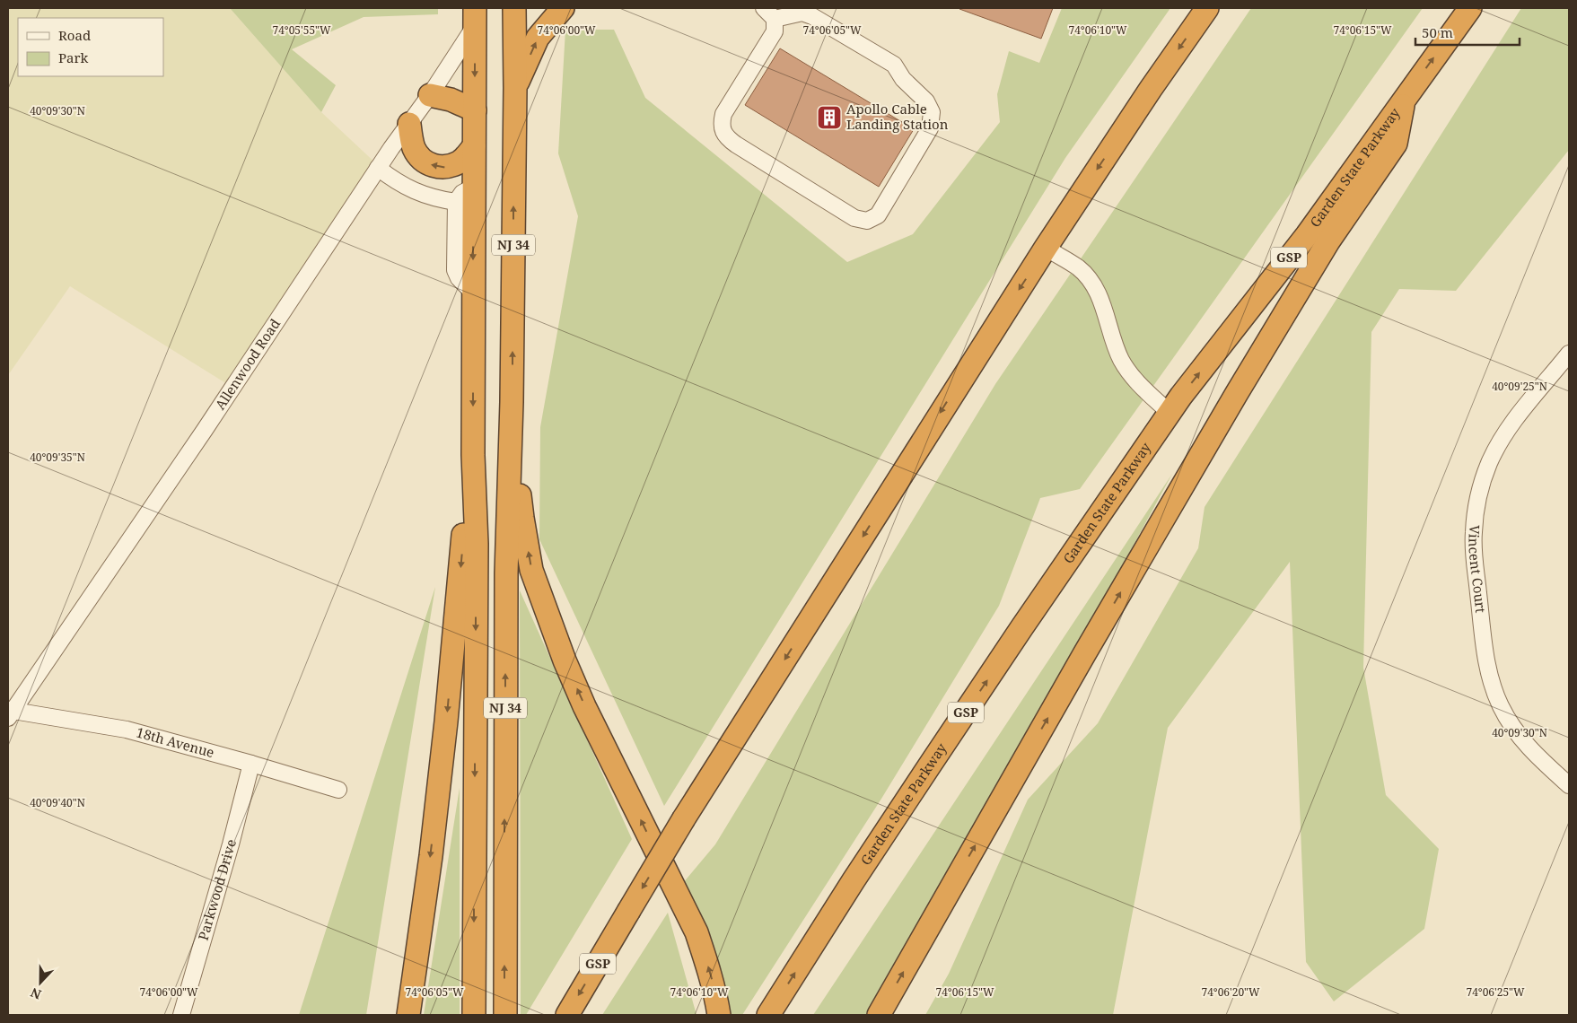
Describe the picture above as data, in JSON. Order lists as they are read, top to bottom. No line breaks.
{"streets":{"highway":["Garden State Parkway","NJ 34","GSP"],"street":["Allenwood Road","Vincent Court","18th Avenue","Parkwood Drive"]},"crossings":[["Allenwood Road","18th Avenue"],["18th Avenue","Parkwood Drive"]],"places":{"building":["Apollo Cable Landing Station"]},"legend":["Road","Park"],"scale_bar":"50 m","north":"bottom","coordinates":["74°05'55\"W","74°06'00\"W","74°06'05\"W","74°06'10\"W","74°06'15\"W","40°09'30\"N","40°09'25\"N","40°09'35\"N","40°09'40\"N","74°06'20\"W","74°06'25\"W"]}
